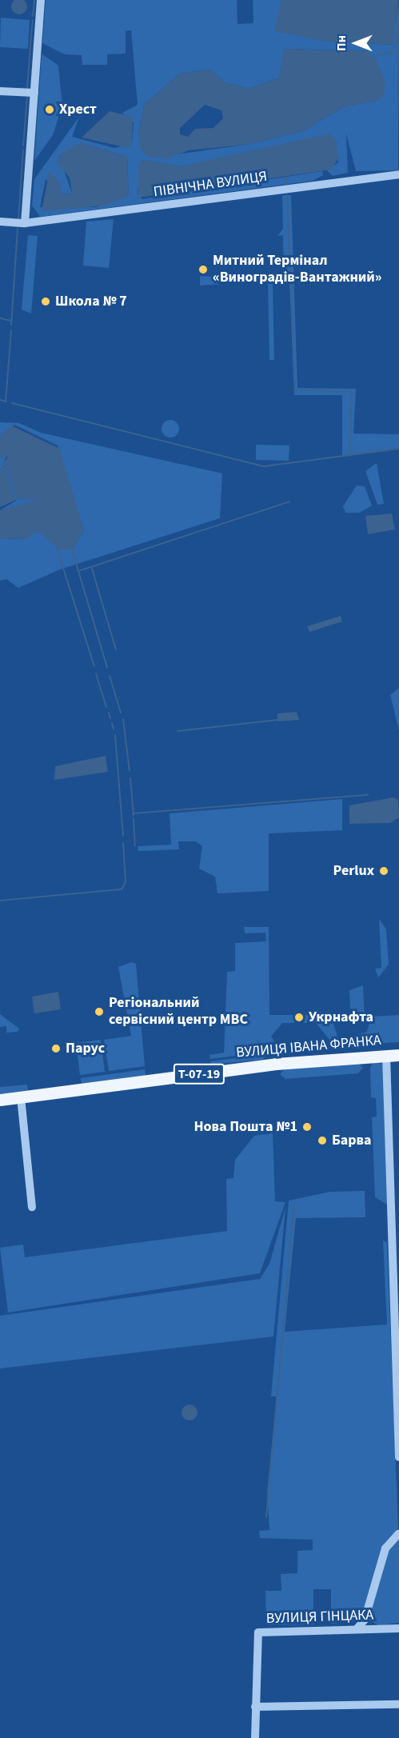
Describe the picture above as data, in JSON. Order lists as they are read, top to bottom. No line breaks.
{"streets":{"main road":["ВУЛИЦЯ ІВАНА ФРАНКА","Т-07-19"],"street":["ПІВНІЧНА ВУЛИЦЯ","ВУЛИЦЯ ГІНЦАКА"]},"places":["Хрест","Митний Термінал «Виноградів-Вантажний»","Школа № 7","Perlux","Регіональний сервісний центр МВС","Укрнафта","Парус","Нова Пошта №1","Барва"],"north":"left"}
